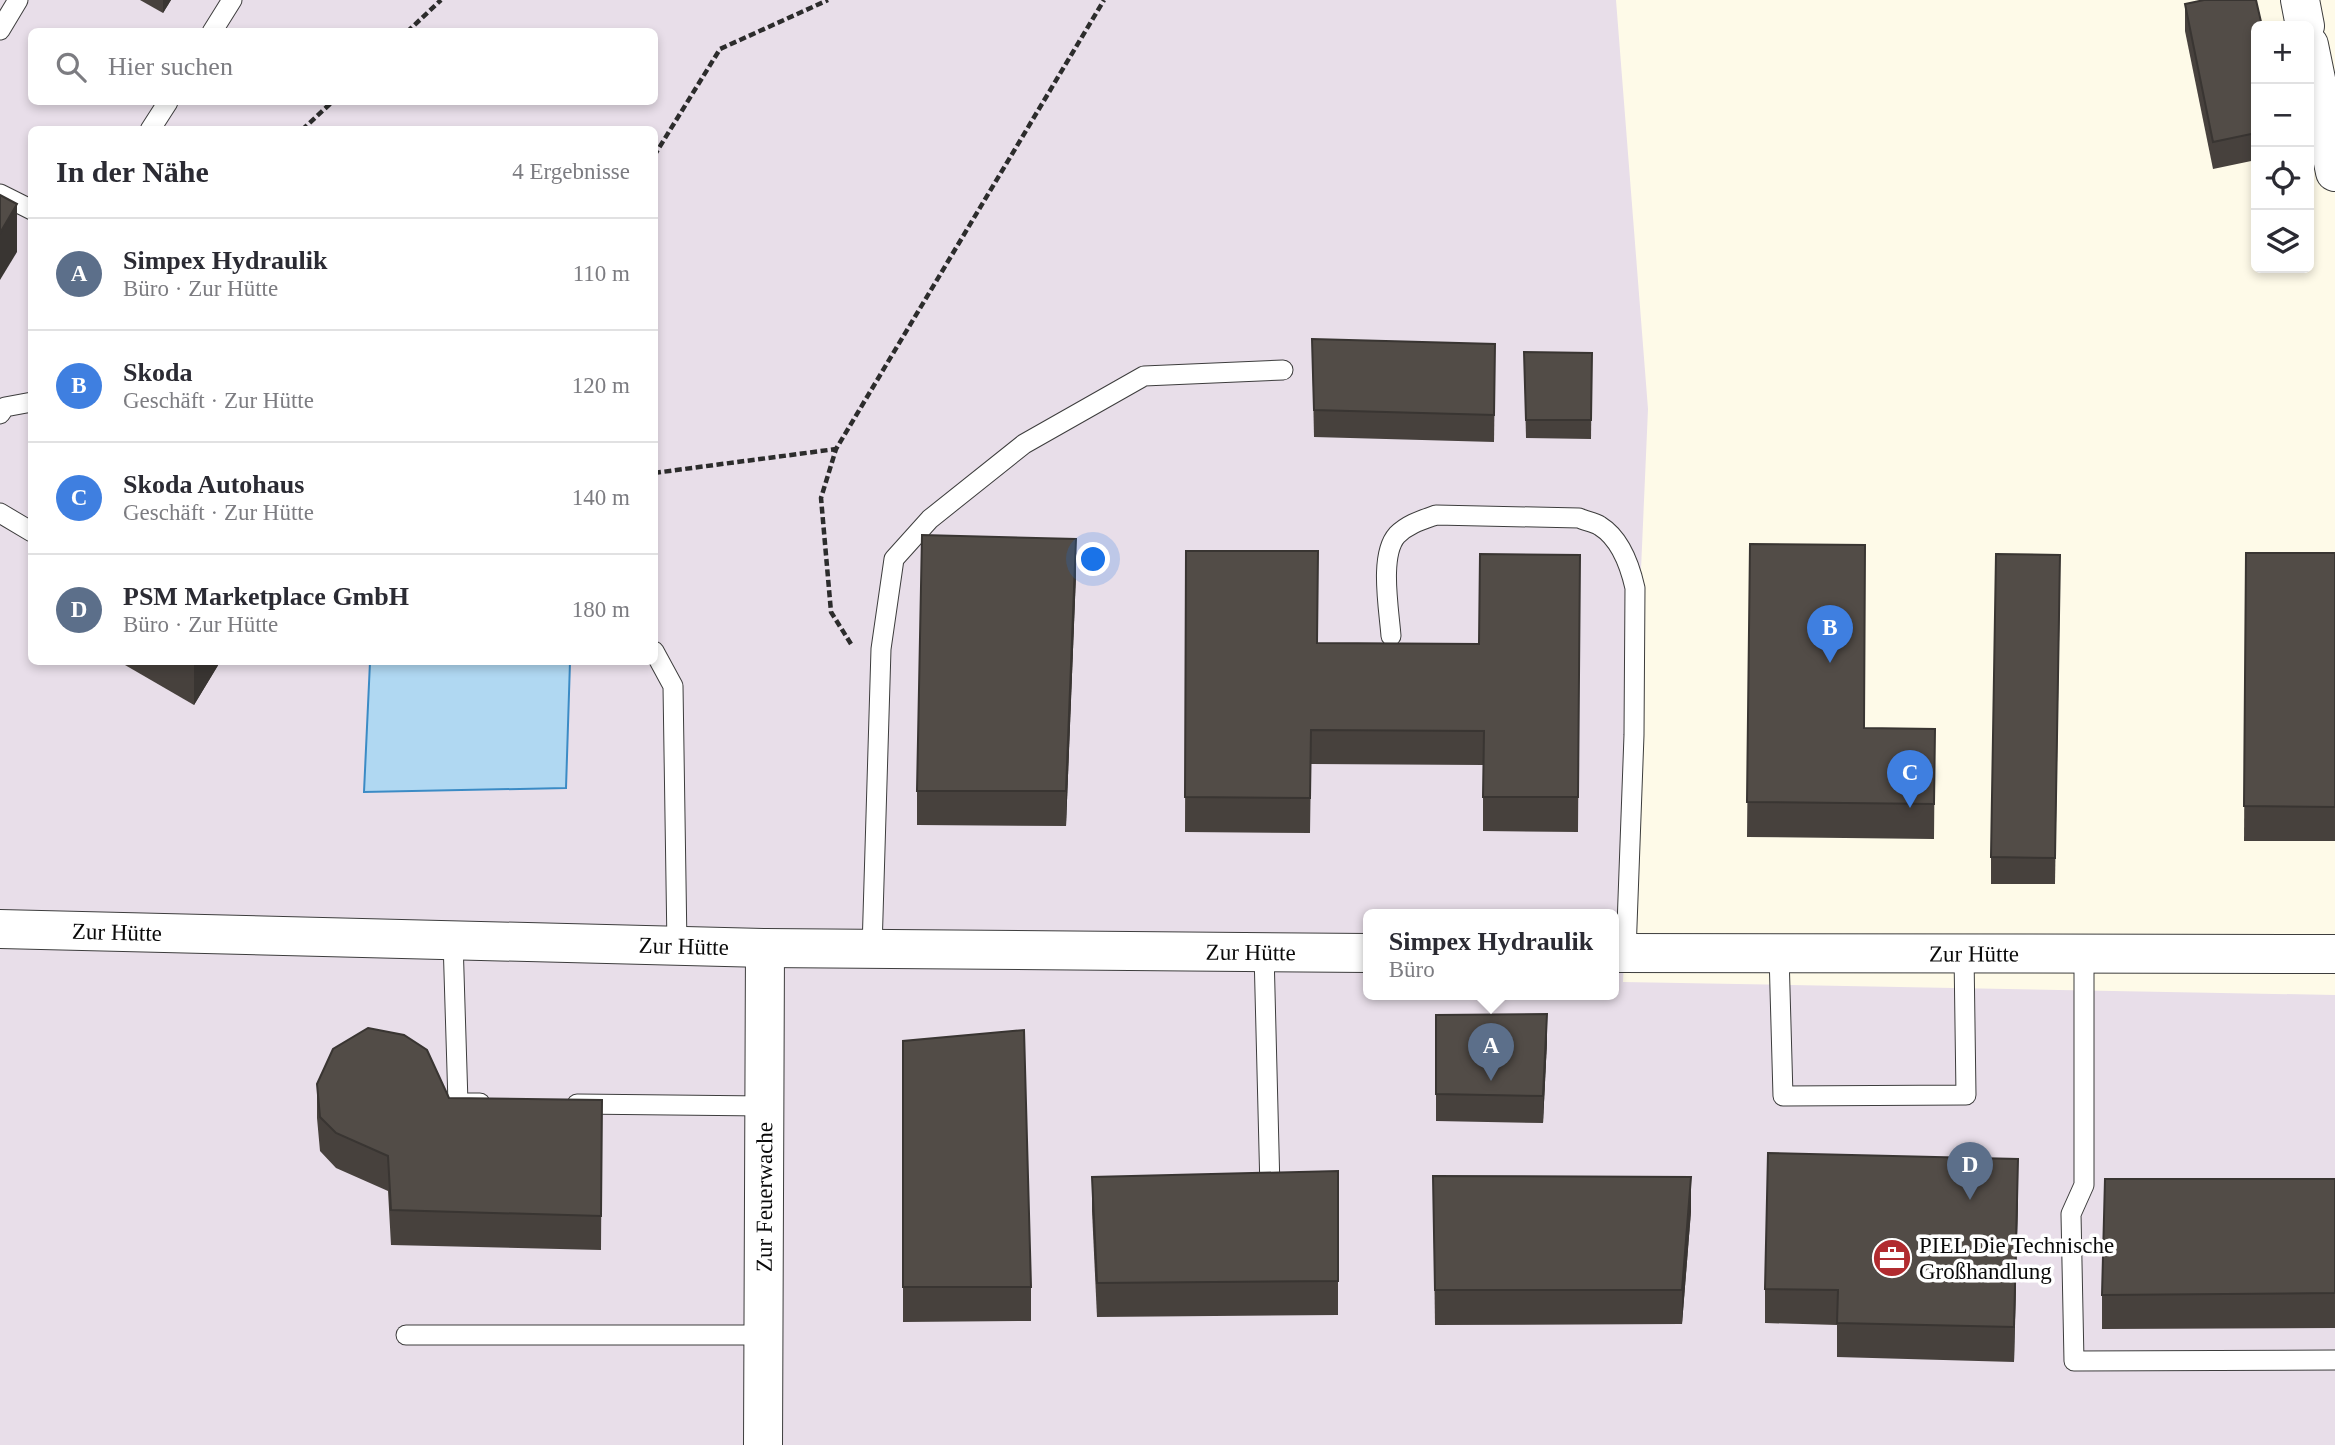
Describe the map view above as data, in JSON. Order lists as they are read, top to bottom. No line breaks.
{"streets":{"street":["Zur Hütte","Zur Feuerwache"]},"crossings":[["Zur Hütte","Zur Feuerwache"]],"places":{"office":["PIEL Die Technische Großhandlung"]},"page":{"map_buttons":["+","−"],"search":"Hier suchen","heading":["In der Nähe","4 Ergebnisse"],"list":[{"mark":"A","name":"Simpex Hydraulik","note":"Büro · Zur Hütte","value":"110 m"},{"mark":"B","name":"Skoda","note":"Geschäft · Zur Hütte","value":"120 m"},{"mark":"C","name":"Skoda Autohaus","note":"Geschäft · Zur Hütte","value":"140 m"},{"mark":"D","name":"PSM Marketplace GmbH","note":"Büro · Zur Hütte","value":"180 m"}],"pins":["B","C","A","D"],"popup":["Simpex Hydraulik","Büro"]}}
